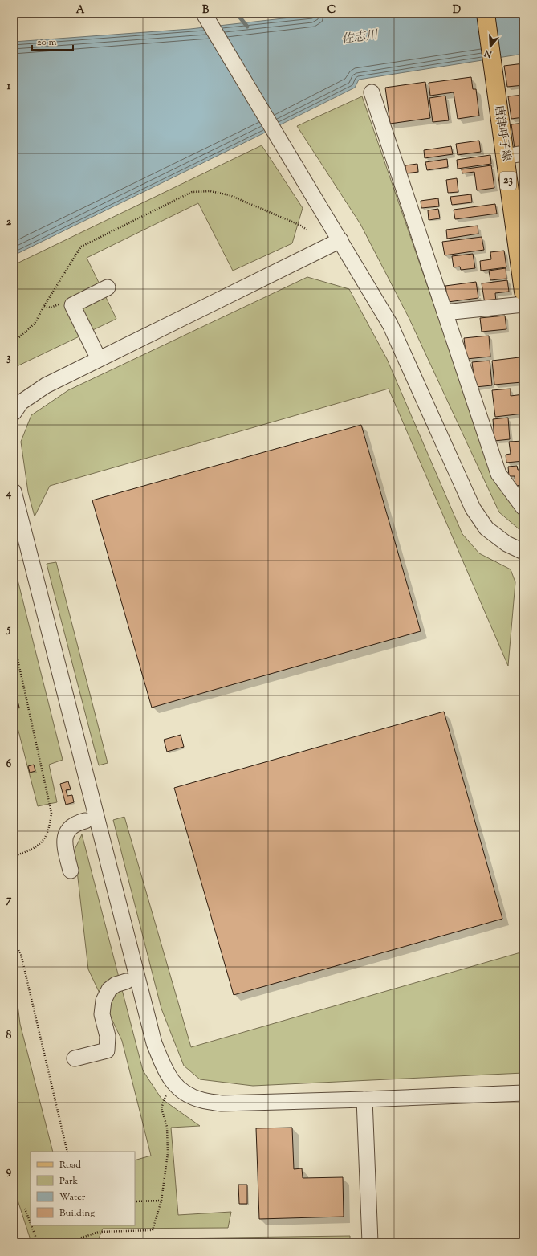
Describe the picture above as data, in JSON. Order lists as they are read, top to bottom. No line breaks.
{"streets":{"main road":["唐津呼子線","23"]},"water":["佐志川"],"legend":["Road","Park","Water","Building"],"scale_bar":"20 m","north":"bottom","grid":{"columns":["A","B","C","D"],"rows":["1","2","3","4","5","6","7","8","9"]}}
